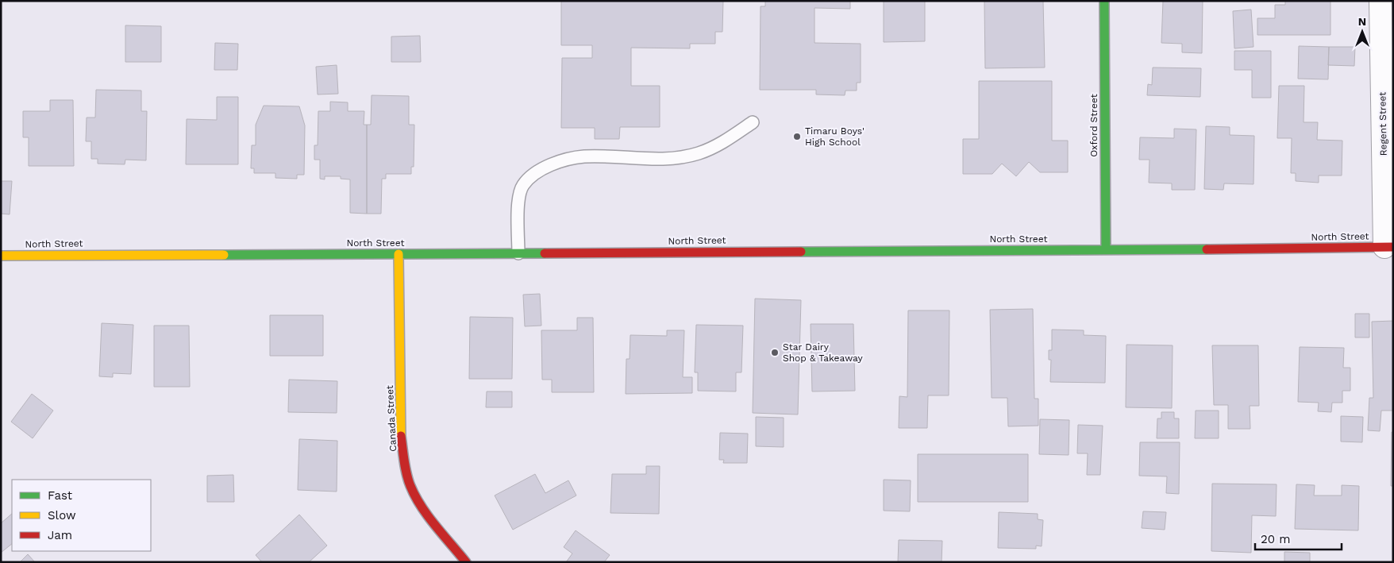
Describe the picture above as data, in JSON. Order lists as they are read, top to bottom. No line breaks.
{"streets":{"street":["Regent Street","Oxford Street","North Street","Canada Street"]},"crossings":[["Regent Street","North Street"],["Oxford Street","North Street"],["North Street","Canada Street"]],"places":["Timaru Boys' High School","Star Dairy Shop & Takeaway"],"legend":["Fast","Slow","Jam"],"scale_bar":"20 m","north":"top"}
